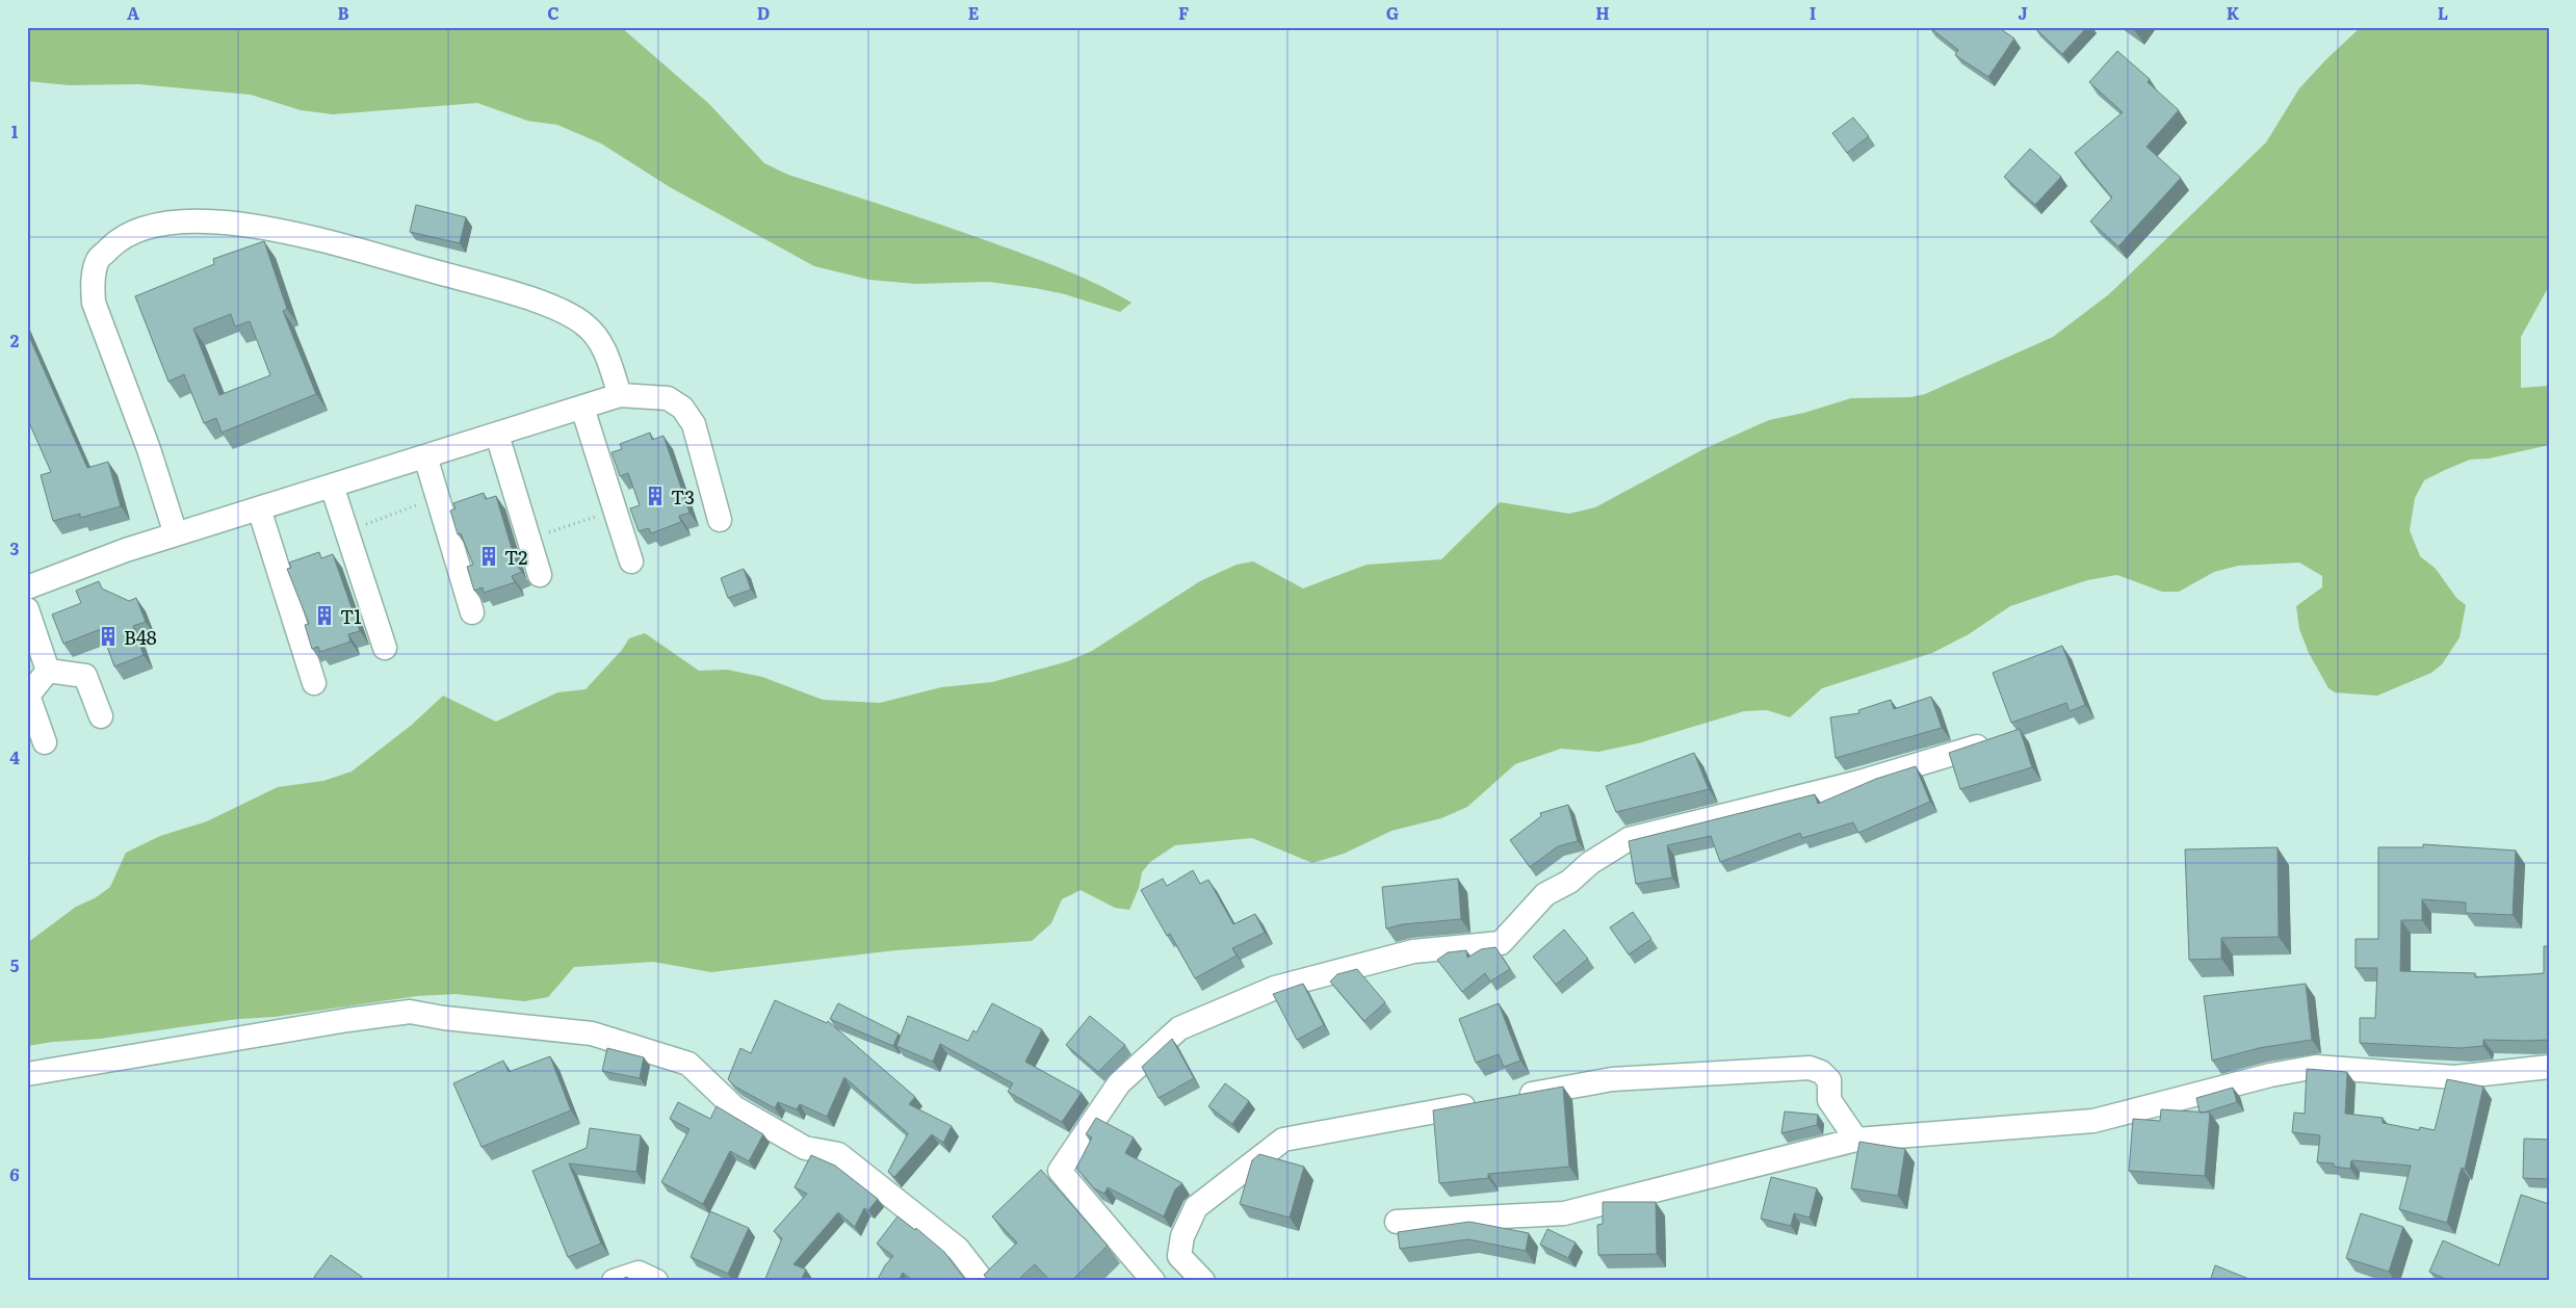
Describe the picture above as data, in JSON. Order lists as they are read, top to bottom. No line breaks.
{"places":{"building":["T3","T2","T1","B48"]},"grid":{"columns":["A","B","C","D","E","F","G","H","I","J","K","L"],"rows":["1","2","3","4","5","6"]}}
